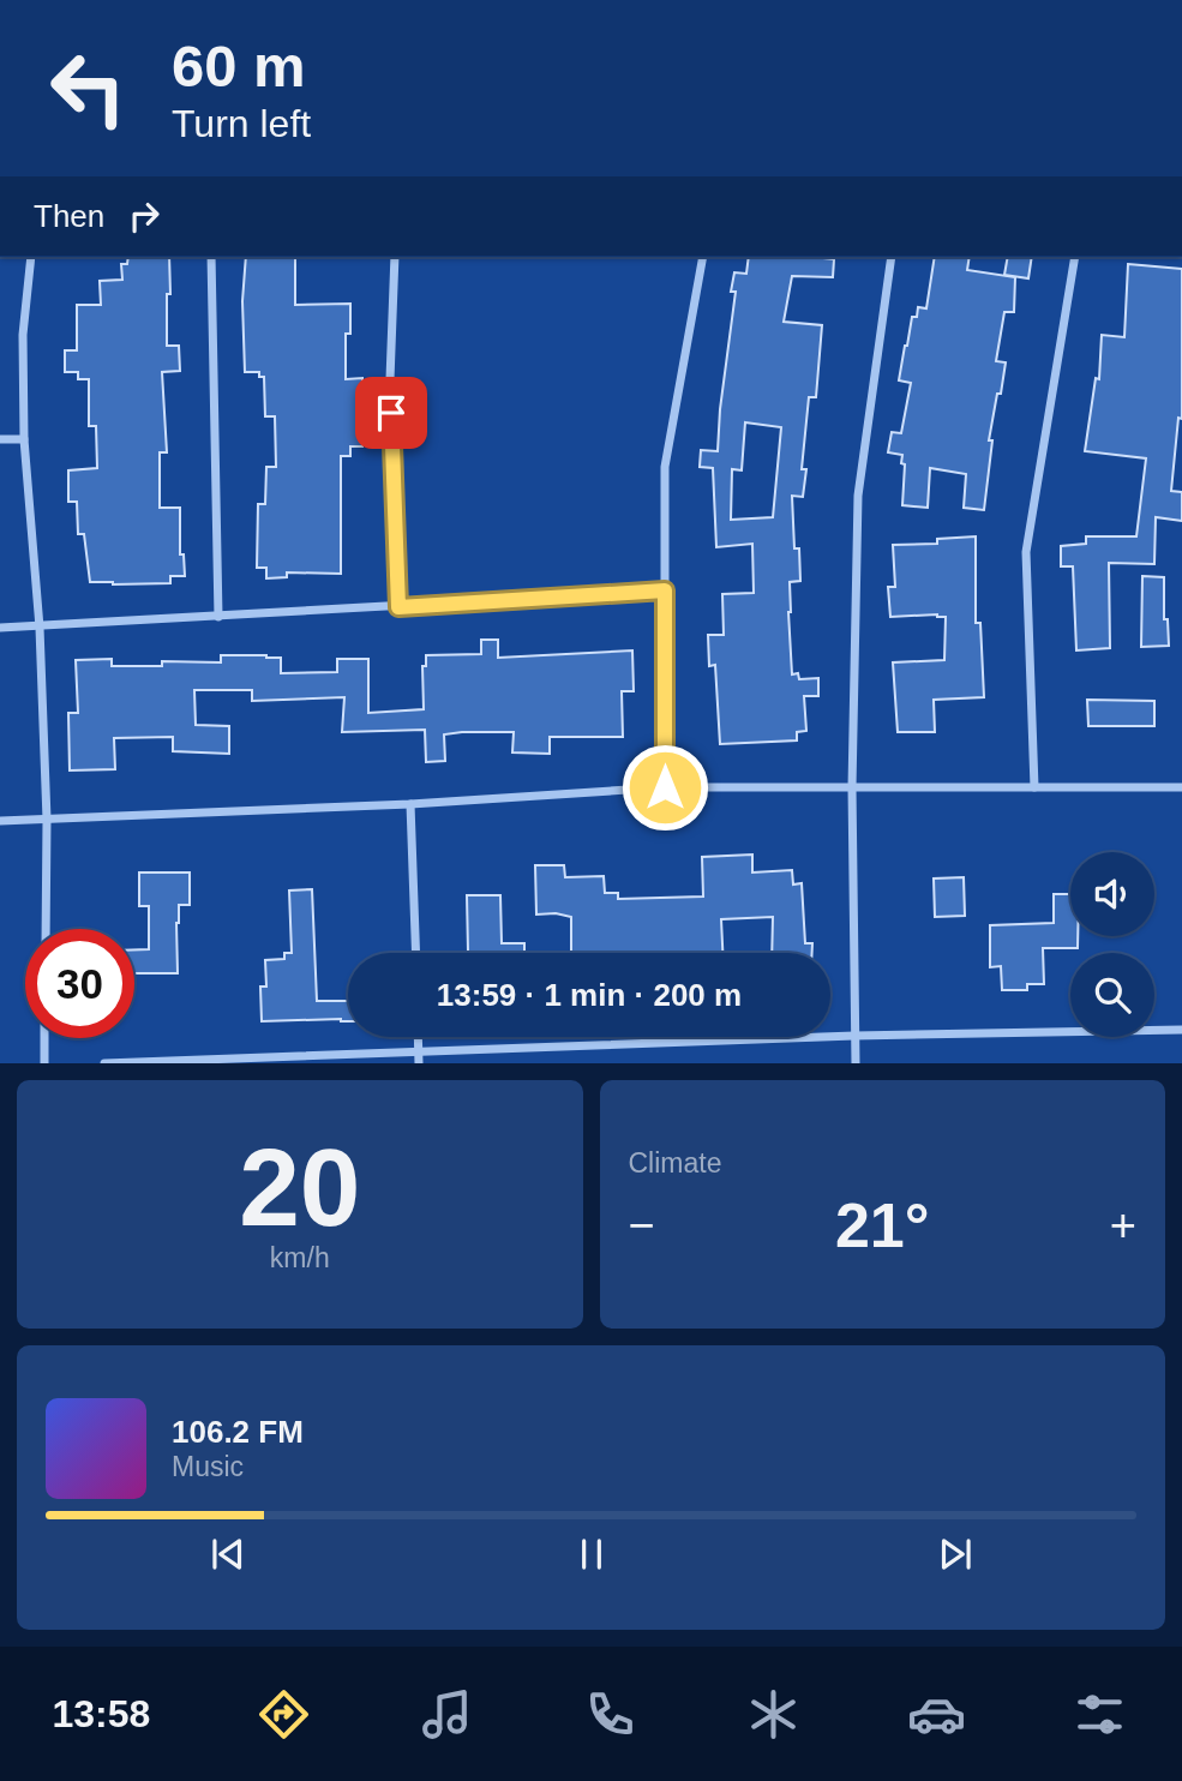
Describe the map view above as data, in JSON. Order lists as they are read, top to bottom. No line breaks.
{"page":{"turn":["60 m","Turn left"],"then":"Then","limit":"30","trip":"13:59 · 1 min · 200 m","tile":[["20","km/h"],"Climate"],"heat":["−","21°","+"],"song":["106.2 FM","Music"],"tabs":"13:58"}}
